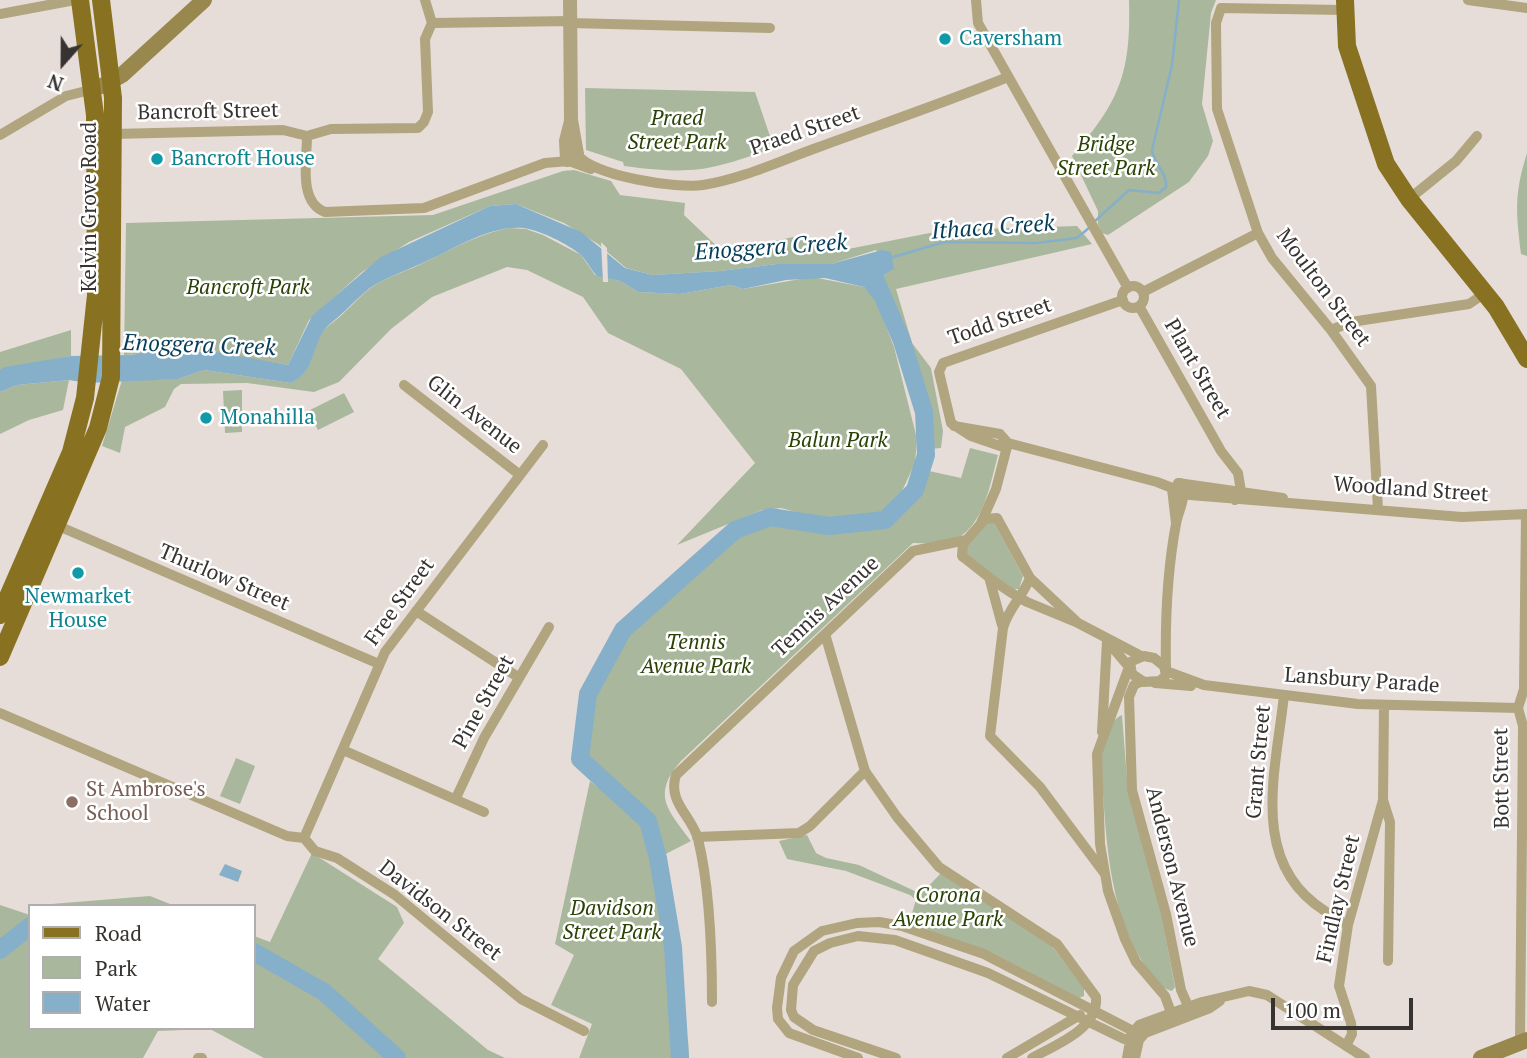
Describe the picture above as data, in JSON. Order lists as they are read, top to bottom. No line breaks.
{"streets":{"main road":["Kelvin Grove Road"],"street":["Bancroft Street","Praed Street","Moulton Street","Todd Street","Plant Street","Glin Avenue","Woodland Street","Thurlow Street","Free Street","Tennis Avenue","Lansbury Parade","Pine Street","Grant Street","Bott Street","Anderson Avenue","Findlay Street","Davidson Street"]},"crossings":[["Bancroft Street","Kelvin Grove Road"],["Kelvin Grove Road","Thurlow Street"],["Moulton Street","Woodland Street"],["Todd Street","Plant Street"],["Todd Street","Woodland Street"],["Plant Street","Woodland Street"],["Glin Avenue","Free Street"],["Woodland Street","Bott Street"],["Thurlow Street","Free Street"],["Free Street","Davidson Street"],["Lansbury Parade","Grant Street"],["Lansbury Parade","Bott Street"],["Lansbury Parade","Anderson Avenue"],["Lansbury Parade","Findlay Street"],["Grant Street","Findlay Street"]],"water":["Ithaca Creek","Enoggera Creek"],"parks":["Praed Street Park","Bridge Street Park","Bancroft Park","Balun Park","Tennis Avenue Park","Corona Avenue Park","Davidson Street Park"],"places":["Caversham","Bancroft House","Monahilla","Newmarket House","St Ambrose's School"],"legend":["Road","Park","Water"],"scale_bar":"100 m","north":"bottom"}
